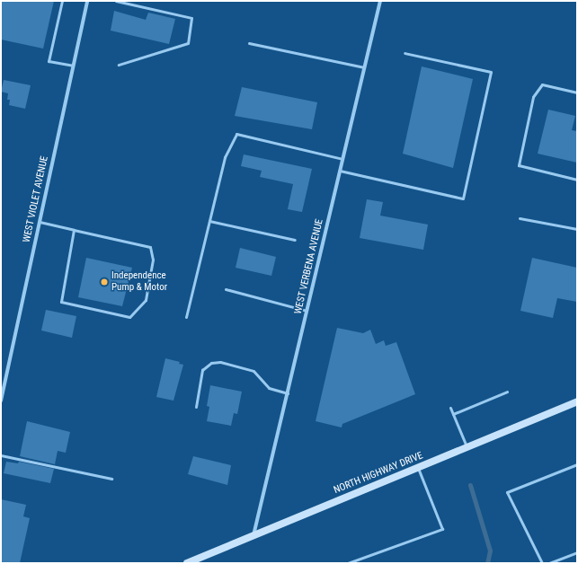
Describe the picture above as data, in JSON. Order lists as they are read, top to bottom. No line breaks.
{"streets":{"street":["WEST VIOLET AVENUE","WEST VERBENA AVENUE","NORTH HIGHWAY DRIVE"]},"crossings":[["WEST VERBENA AVENUE","NORTH HIGHWAY DRIVE"]],"places":["Independence Pump & Motor"]}
